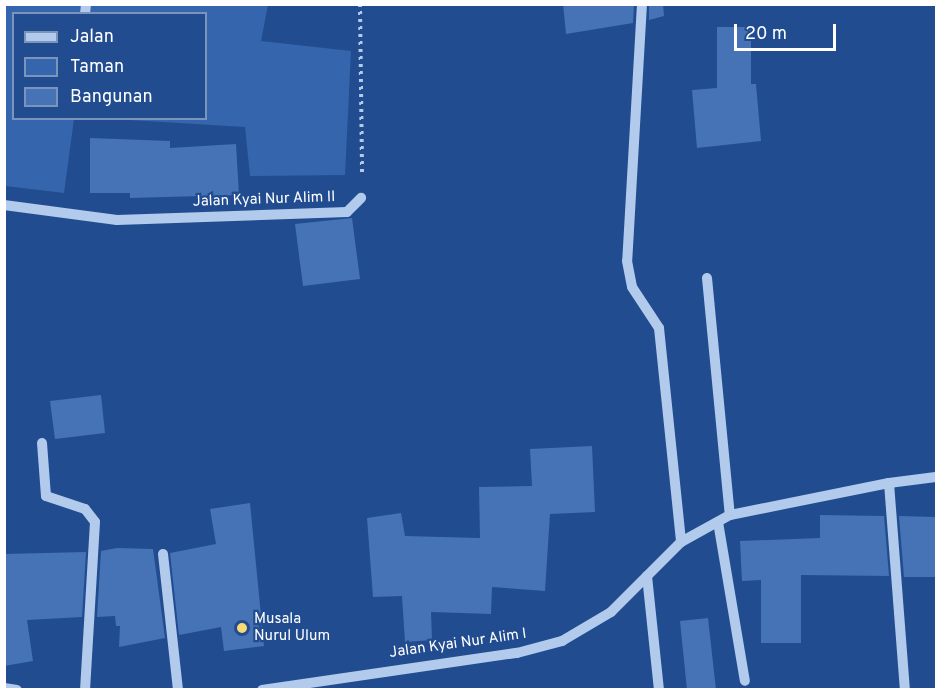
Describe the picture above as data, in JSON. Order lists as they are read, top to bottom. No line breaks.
{"streets":{"street":["Jalan Kyai Nur Alim II","Jalan Kyai Nur Alim I"]},"places":["Musala Nurul Ulum"],"legend":["Jalan","Taman","Bangunan"],"scale_bar":"20 m"}
